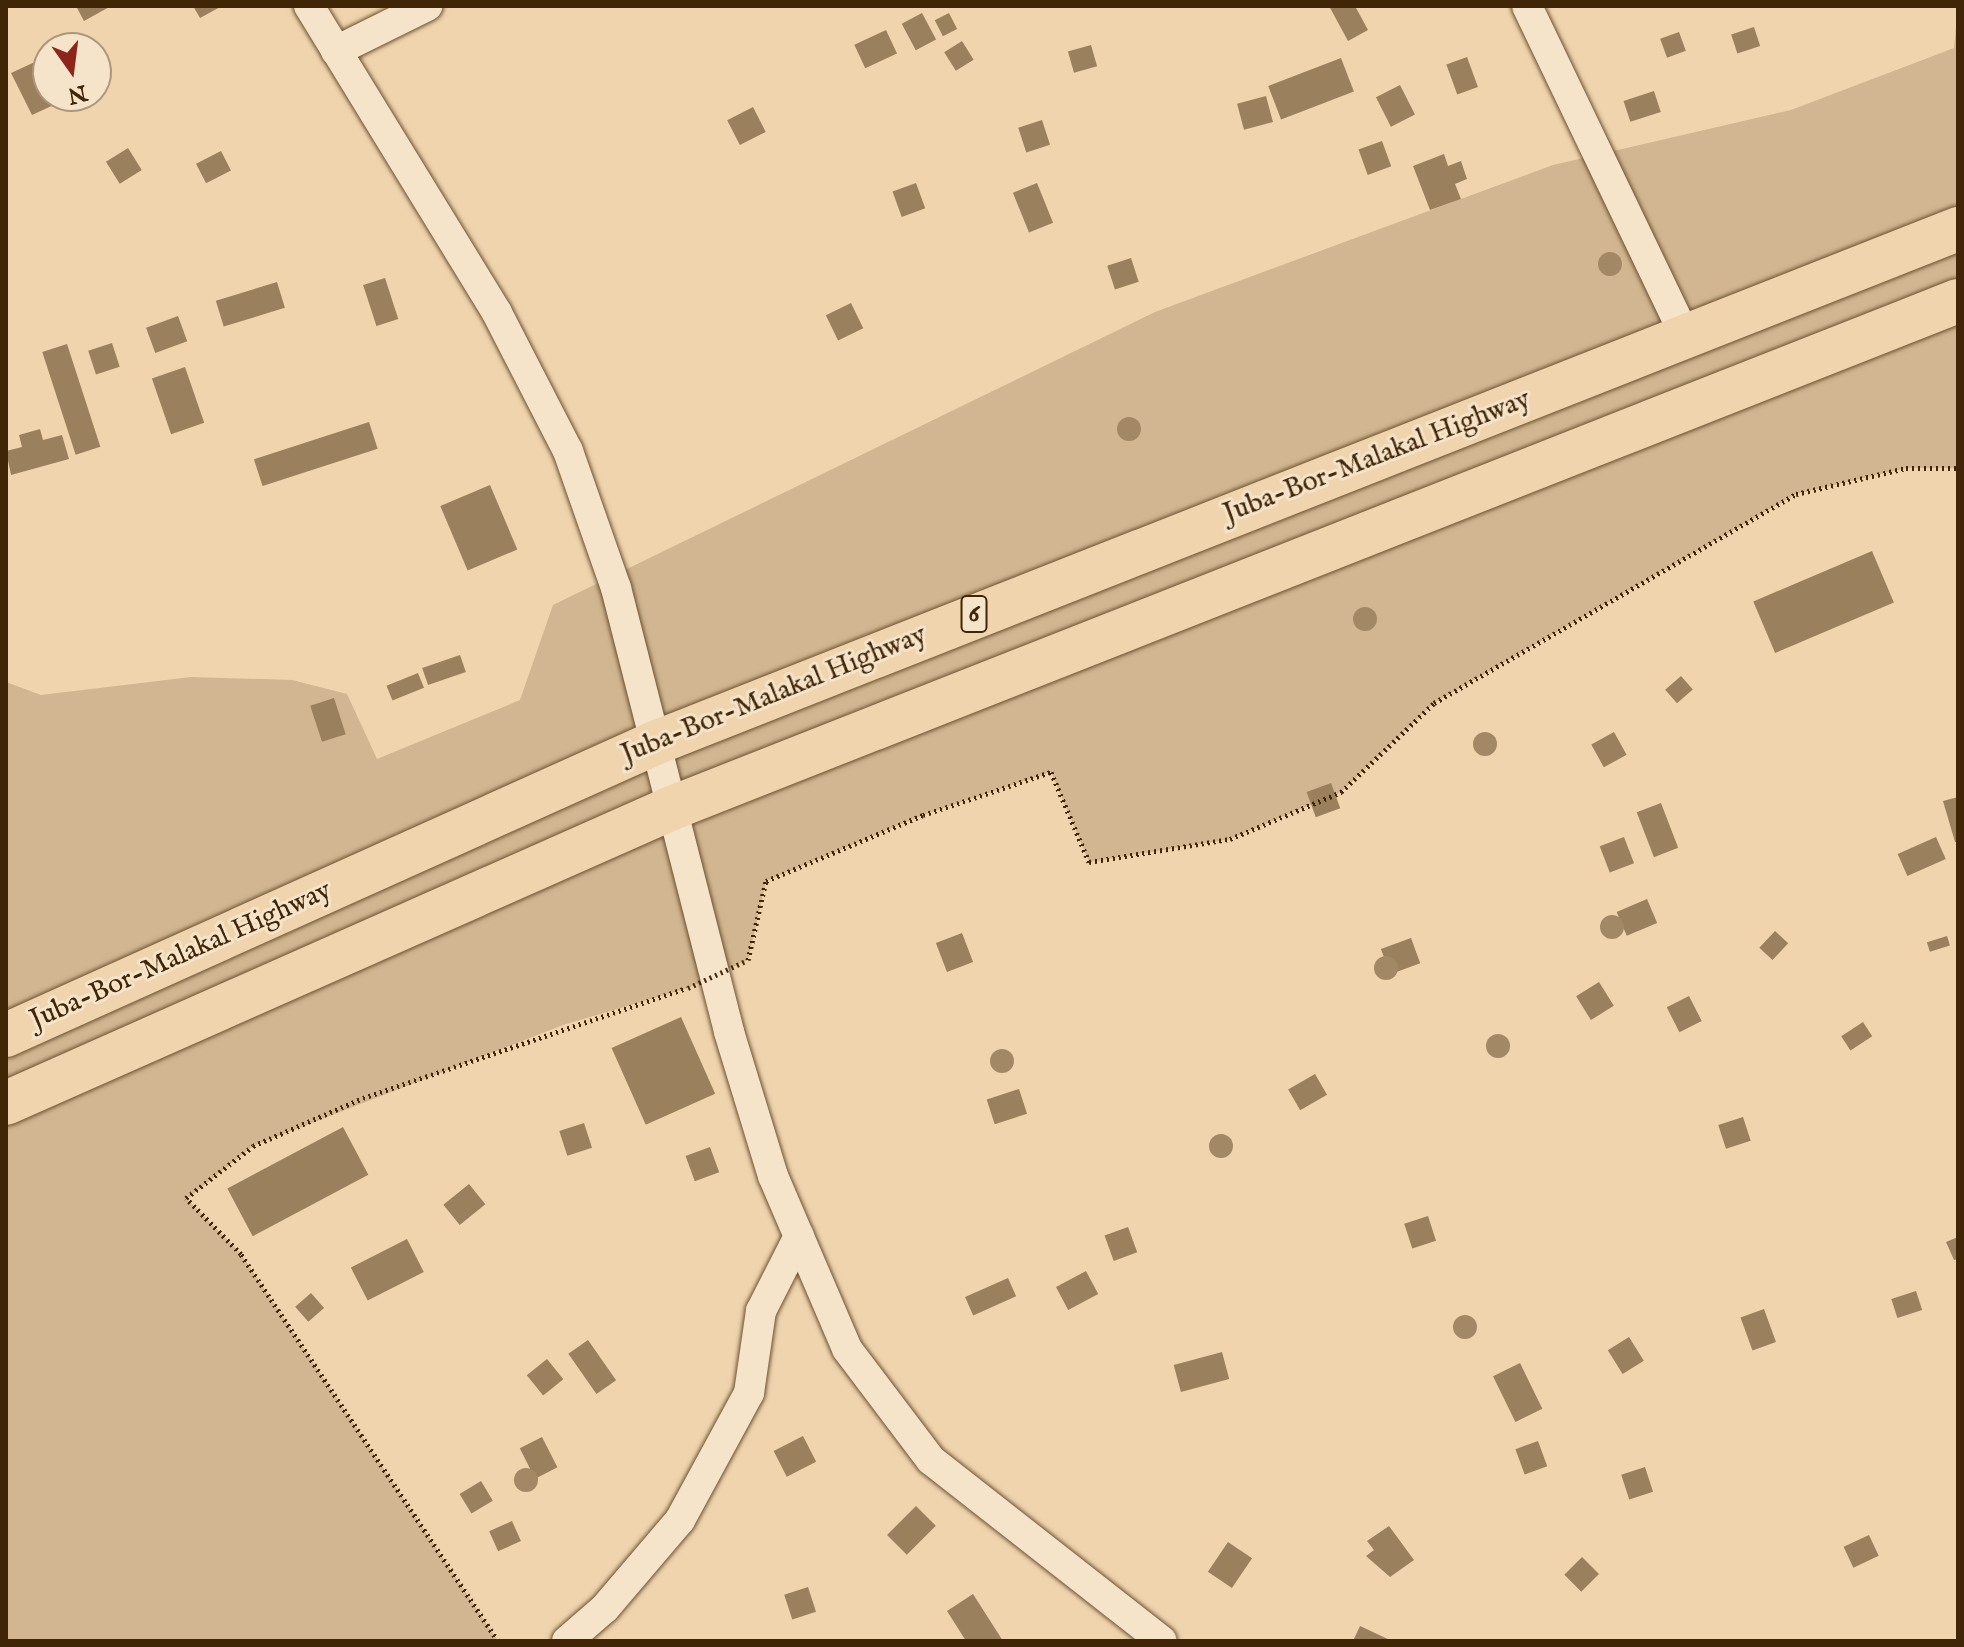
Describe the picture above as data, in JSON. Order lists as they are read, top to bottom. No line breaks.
{"streets":{"highway":["Juba-Bor-Malakal Highway","6"]},"north":"bottom"}
